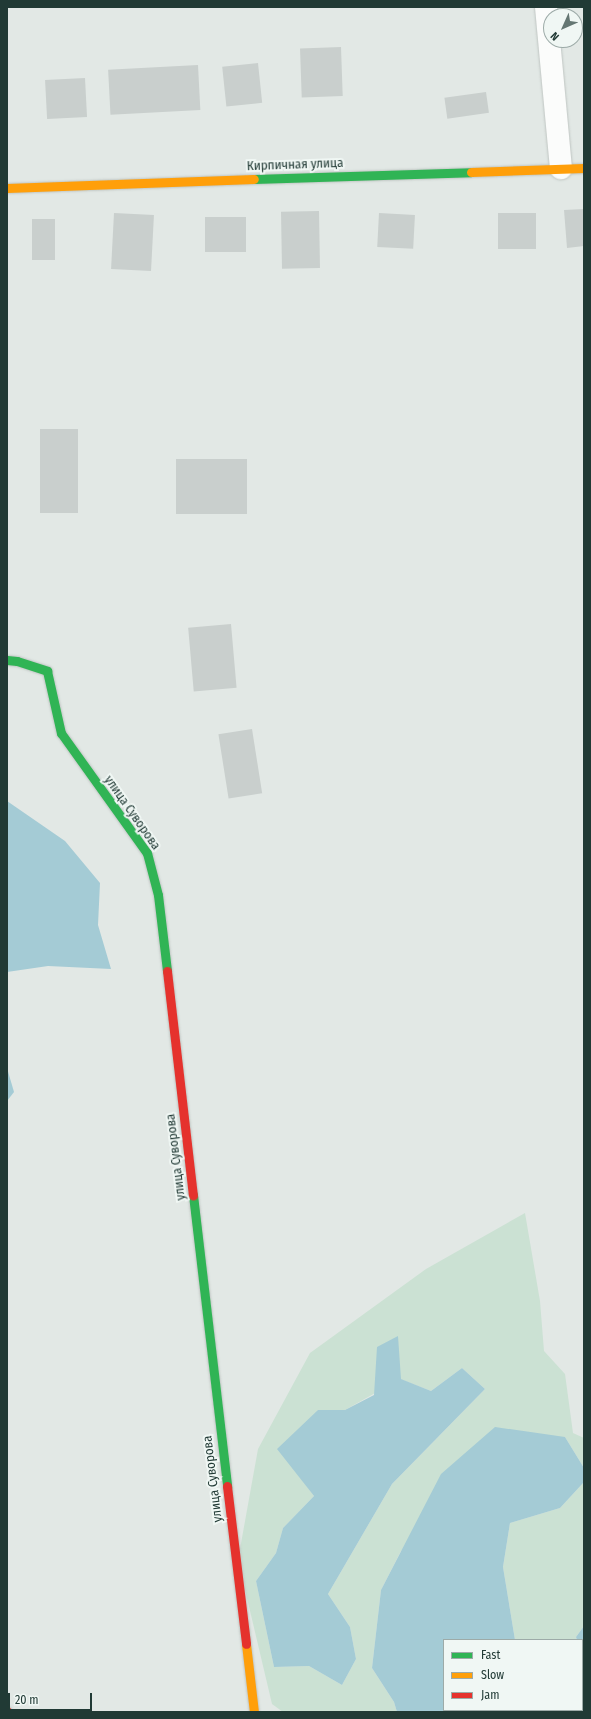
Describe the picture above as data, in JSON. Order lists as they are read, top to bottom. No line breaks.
{"streets":{"street":["Кирпичная улица","улица Суворова"]},"legend":["Fast","Slow","Jam"],"scale_bar":"20 m","north":"bottom left"}
